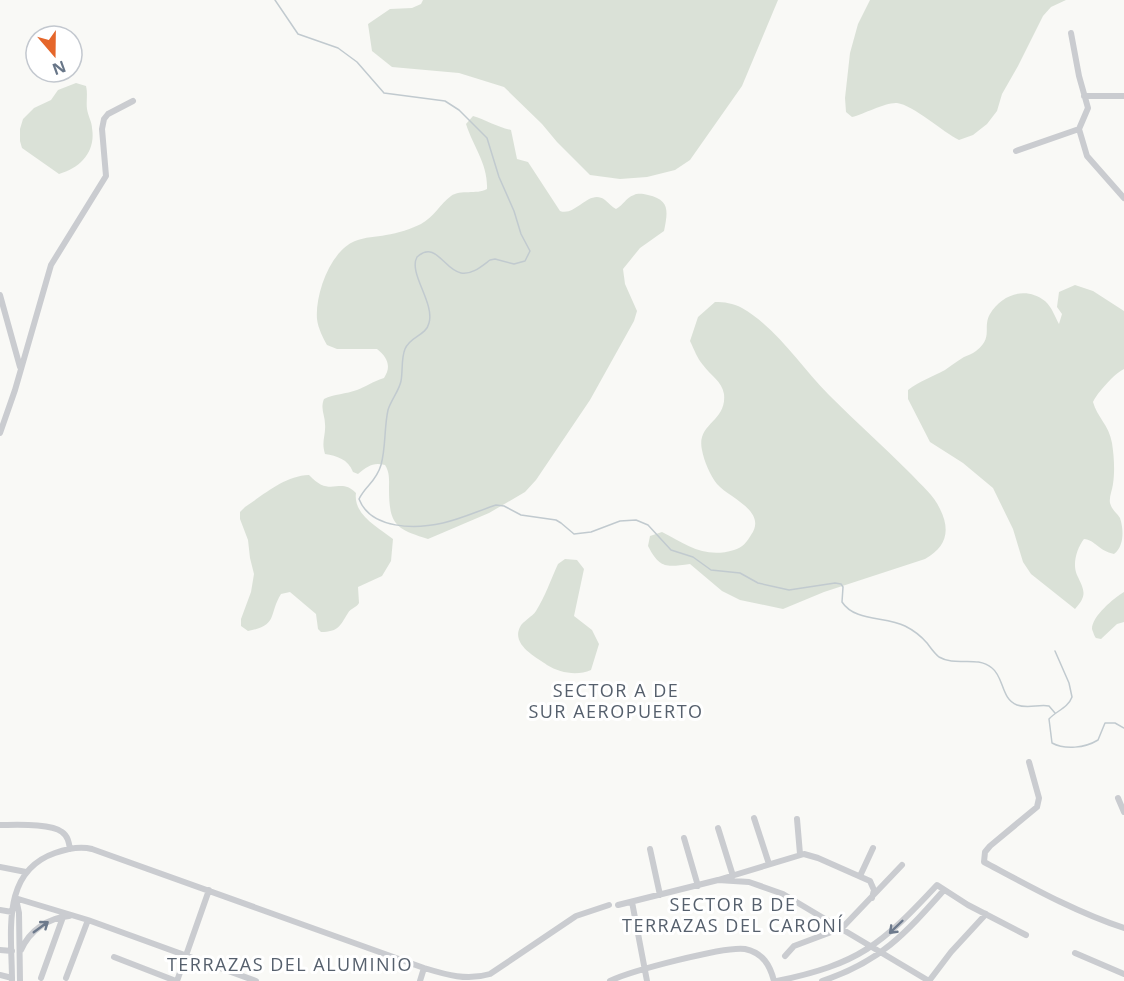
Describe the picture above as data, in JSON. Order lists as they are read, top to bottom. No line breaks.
{"districts":["SECTOR A DE SUR AEROPUERTO","SECTOR B DE TERRAZAS DEL CARONÍ","TERRAZAS DEL ALUMINIO"],"north":"bottom"}
